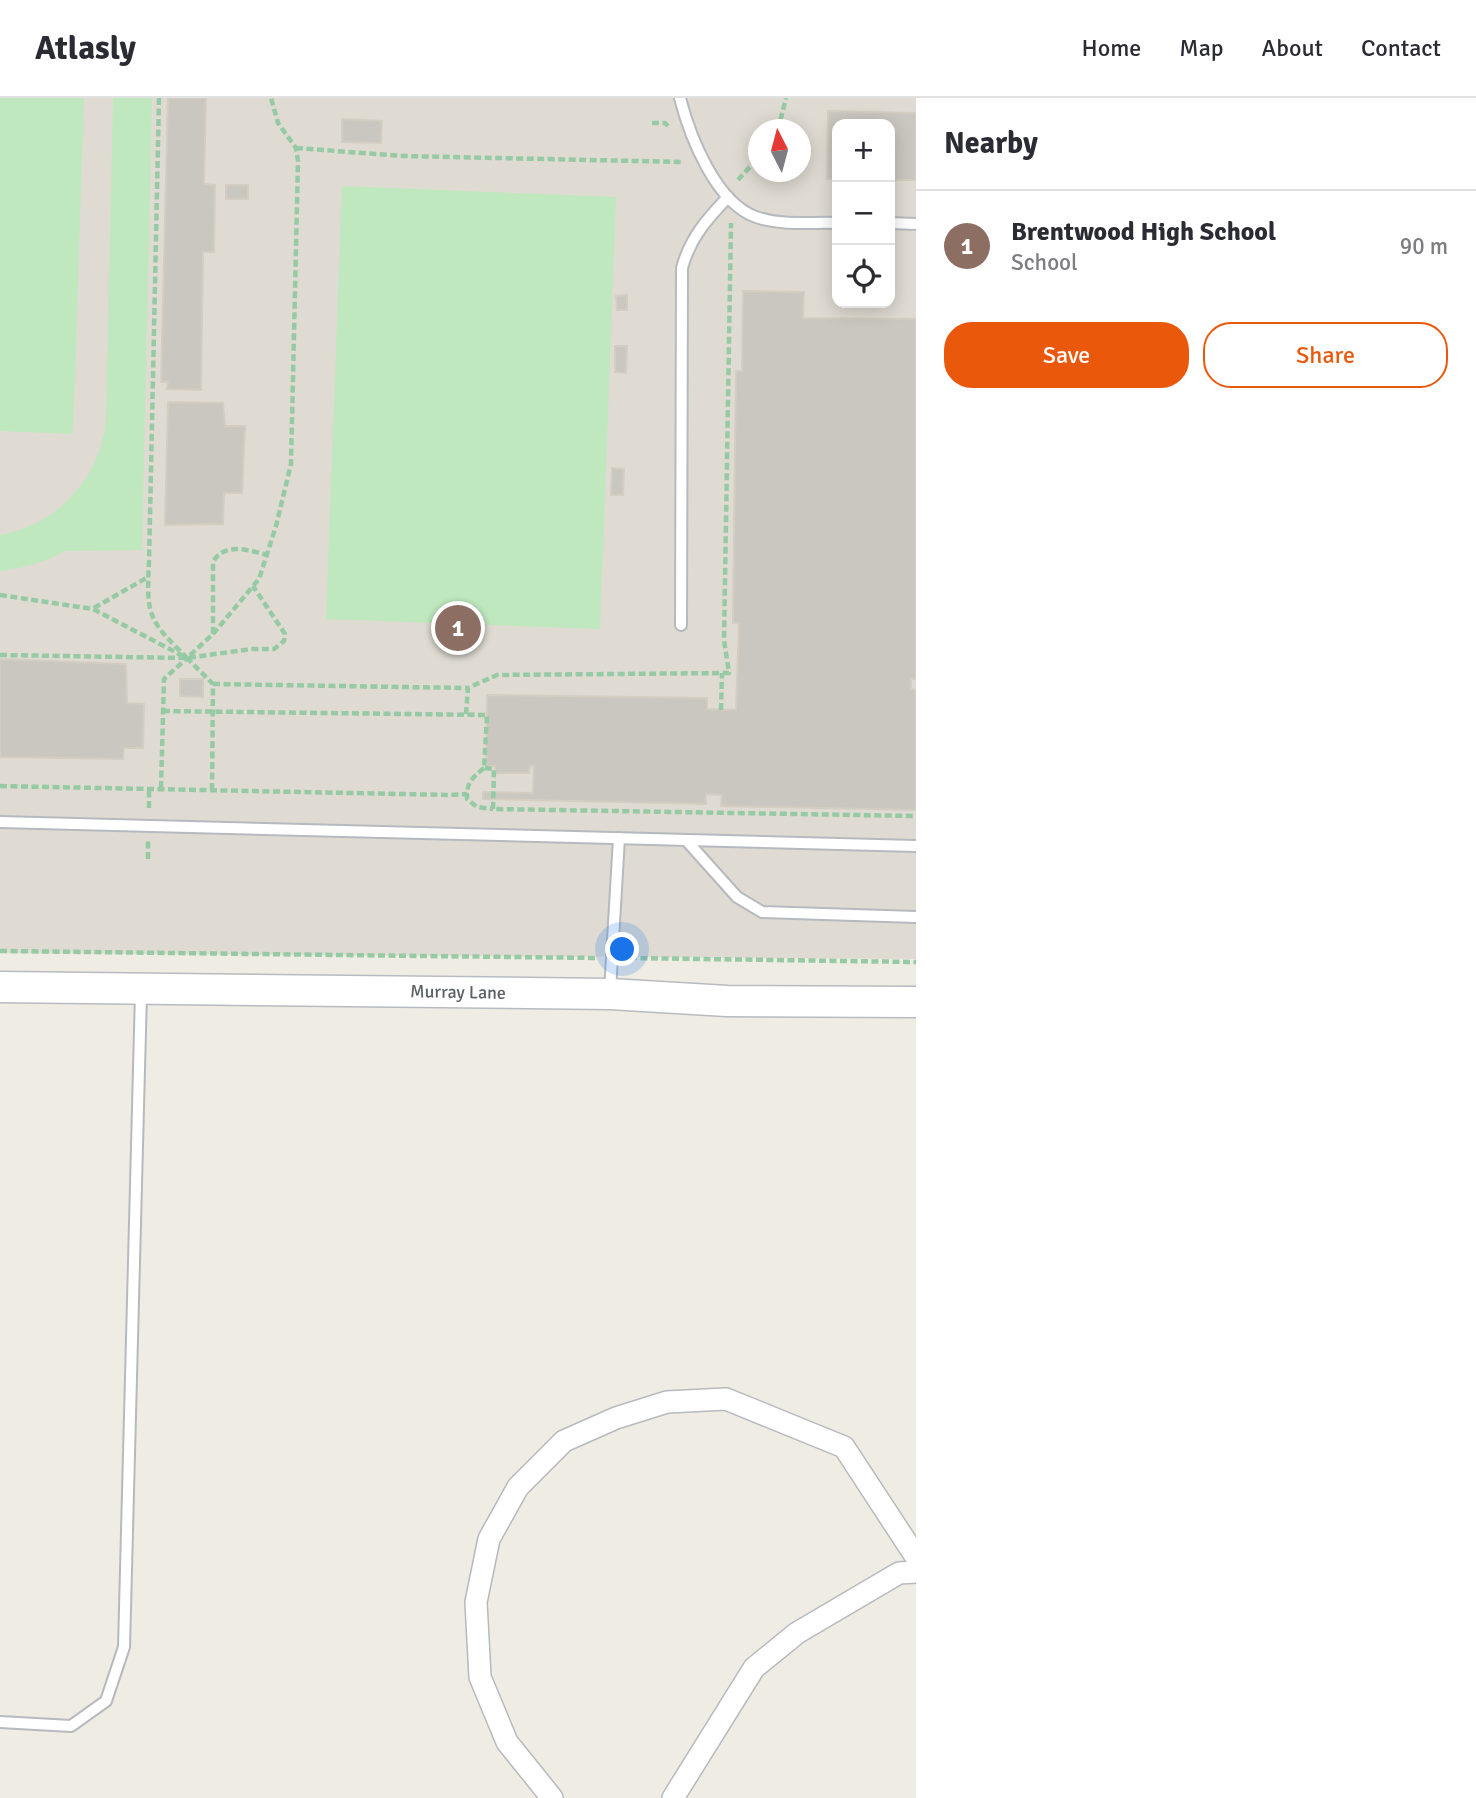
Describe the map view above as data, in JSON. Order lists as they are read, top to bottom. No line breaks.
{"streets":{"main road":["Murray Lane"]},"north":"top","page":{"header":"Atlasly","nav":["Home","Map","About","Contact"],"heading":"Nearby","map_buttons":["+","−"],"list":[{"mark":"1","name":"Brentwood High School","note":"School","value":"90 m"}],"buttons":["Save","Share"],"pins":"1"}}
